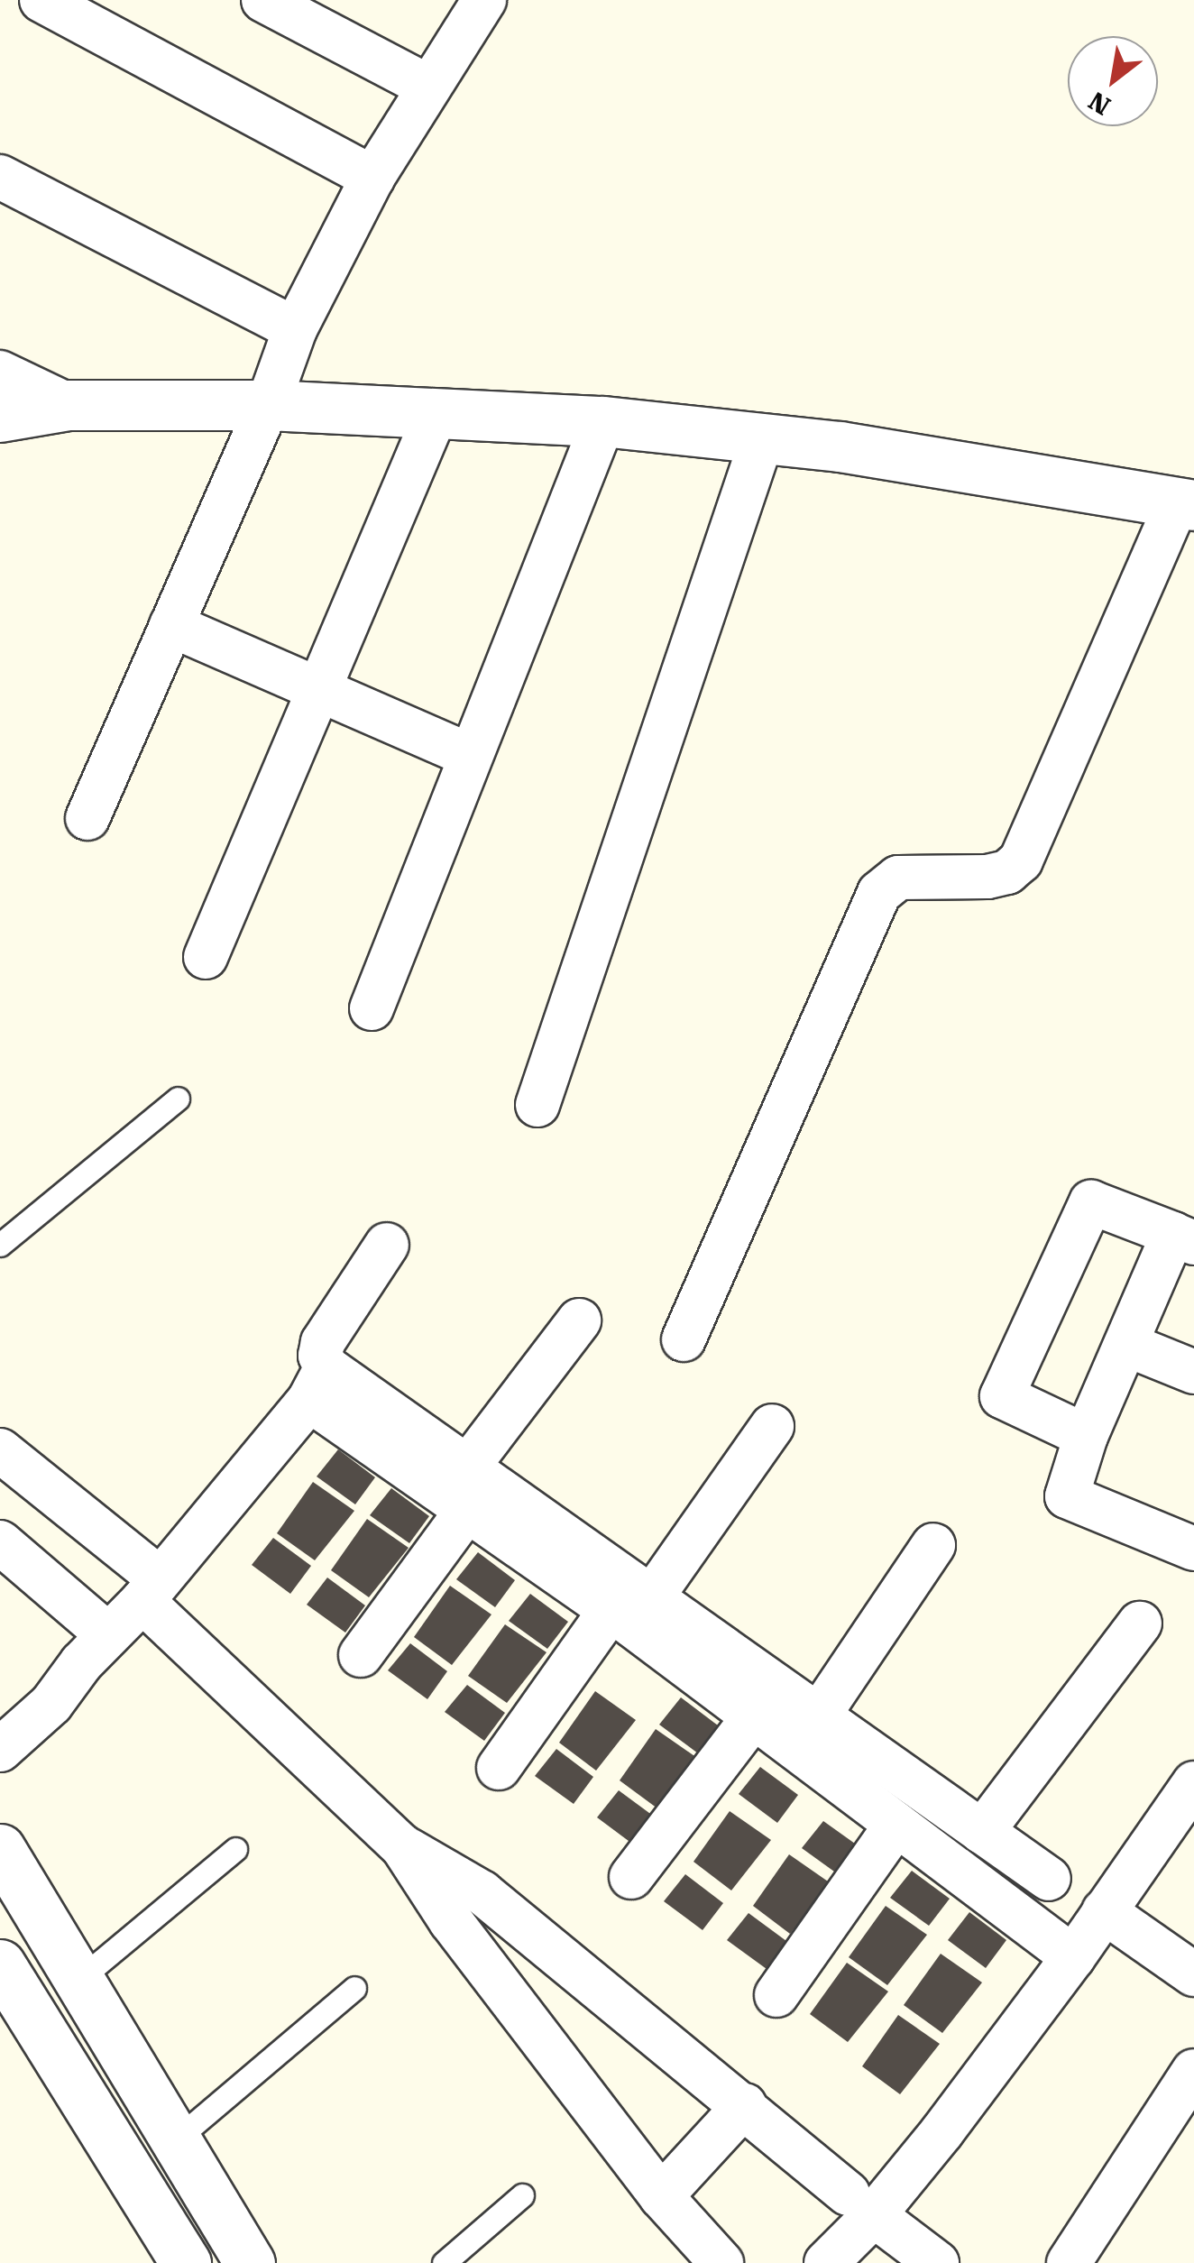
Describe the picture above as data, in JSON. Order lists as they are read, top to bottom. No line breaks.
{"north":"bottom left"}
